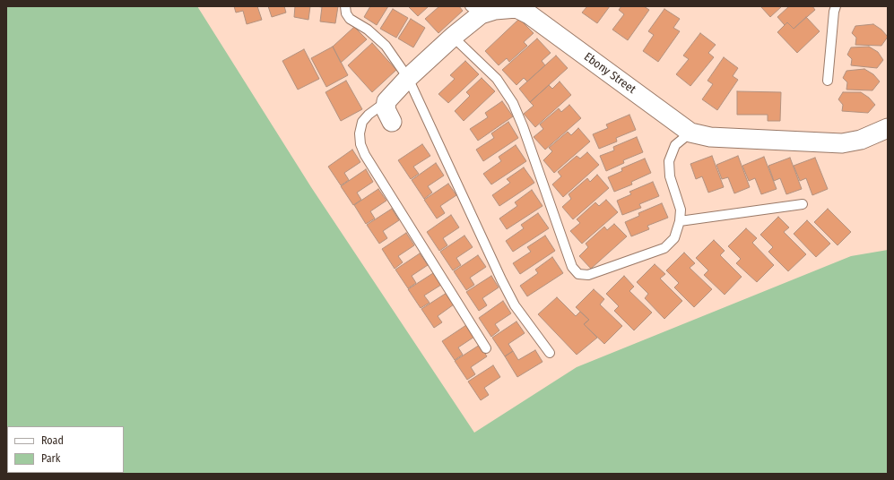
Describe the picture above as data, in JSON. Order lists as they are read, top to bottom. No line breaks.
{"streets":{"street":["Ebony Street"]},"legend":["Road","Park"]}
